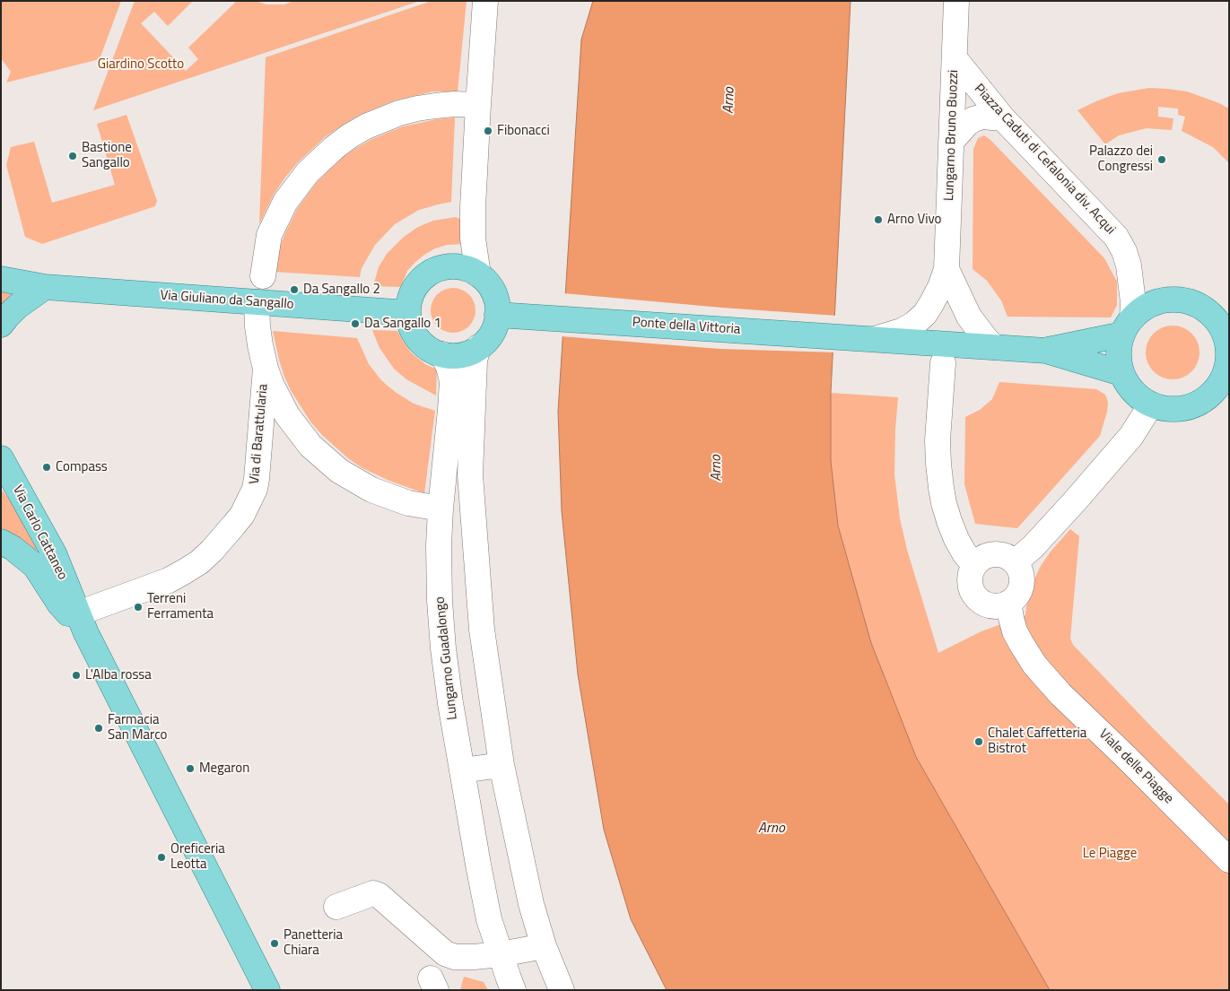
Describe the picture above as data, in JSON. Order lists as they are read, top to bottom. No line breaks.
{"streets":{"main road":["Via Giuliano da Sangallo","Ponte della Vittoria","Via Carlo Cattaneo"],"street":["Lungarno Bruno Buozzi","Piazza Caduti di Cefalonia div. Acqui","Via di Barattularia","Lungarno Guadalongo","Viale delle Piagge"]},"crossings":[["Lungarno Bruno Buozzi","Piazza Caduti di Cefalonia div. Acqui"],["Lungarno Bruno Buozzi","Ponte della Vittoria"],["Via Giuliano da Sangallo","Ponte della Vittoria"],["Via Giuliano da Sangallo","Lungarno Guadalongo"],["Ponte della Vittoria","Lungarno Guadalongo"],["Via di Barattularia","Via Carlo Cattaneo"]],"water":["Arno"],"parks":["Giardino Scotto","Le Piagge"],"places":["Fibonacci","Bastione Sangallo","Palazzo dei Congressi","Arno Vivo","Da Sangallo 2","Da Sangallo 1","Compass","Terreni Ferramenta","L'Alba rossa","Farmacia San Marco","Chalet Caffetteria Bistrot","Megaron","Oreficeria Leotta","Panetteria Chiara"]}
